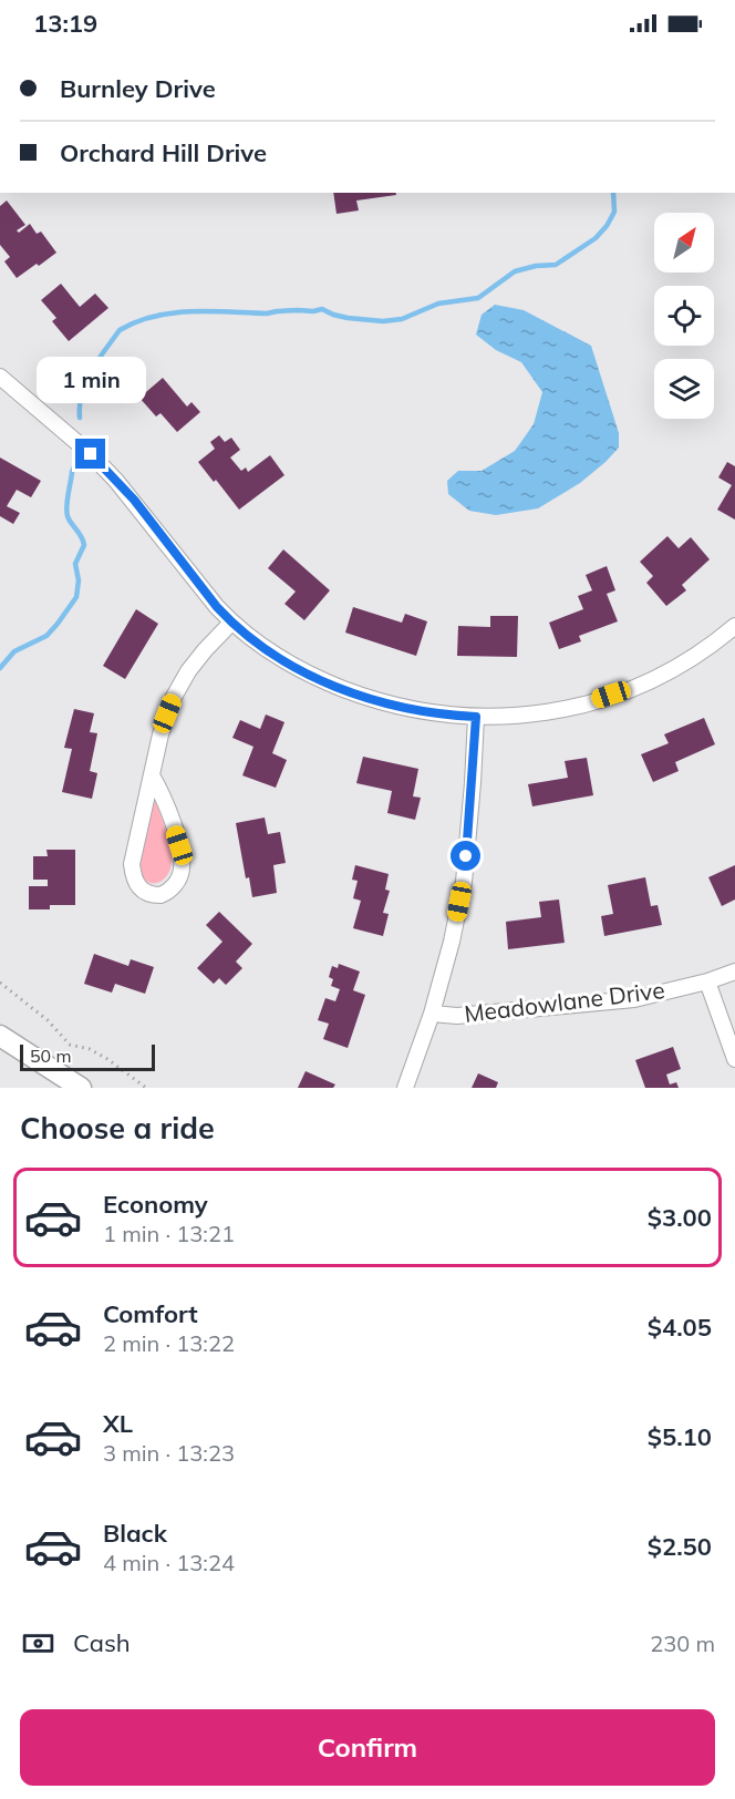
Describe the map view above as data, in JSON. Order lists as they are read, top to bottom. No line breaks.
{"streets":{"street":["Meadowlane Drive"]},"scale_bar":"50 m","north":"top right","page":{"status":"13:19","banner":["Burnley Drive","Orchard Hill Drive"],"bubble":"1 min","scale":"50 m","heading":"Choose a ride","list":[{"name":"Economy","note":"1 min · 13:21","value":"$3.00"},{"name":"Comfort","note":"2 min · 13:22","value":"$4.05"},{"name":"XL","note":"3 min · 13:23","value":"$5.10"},{"name":"Black","note":"4 min · 13:24","value":"$2.50"}],"pay":["Cash","230 m"],"buttons":"Confirm"}}
